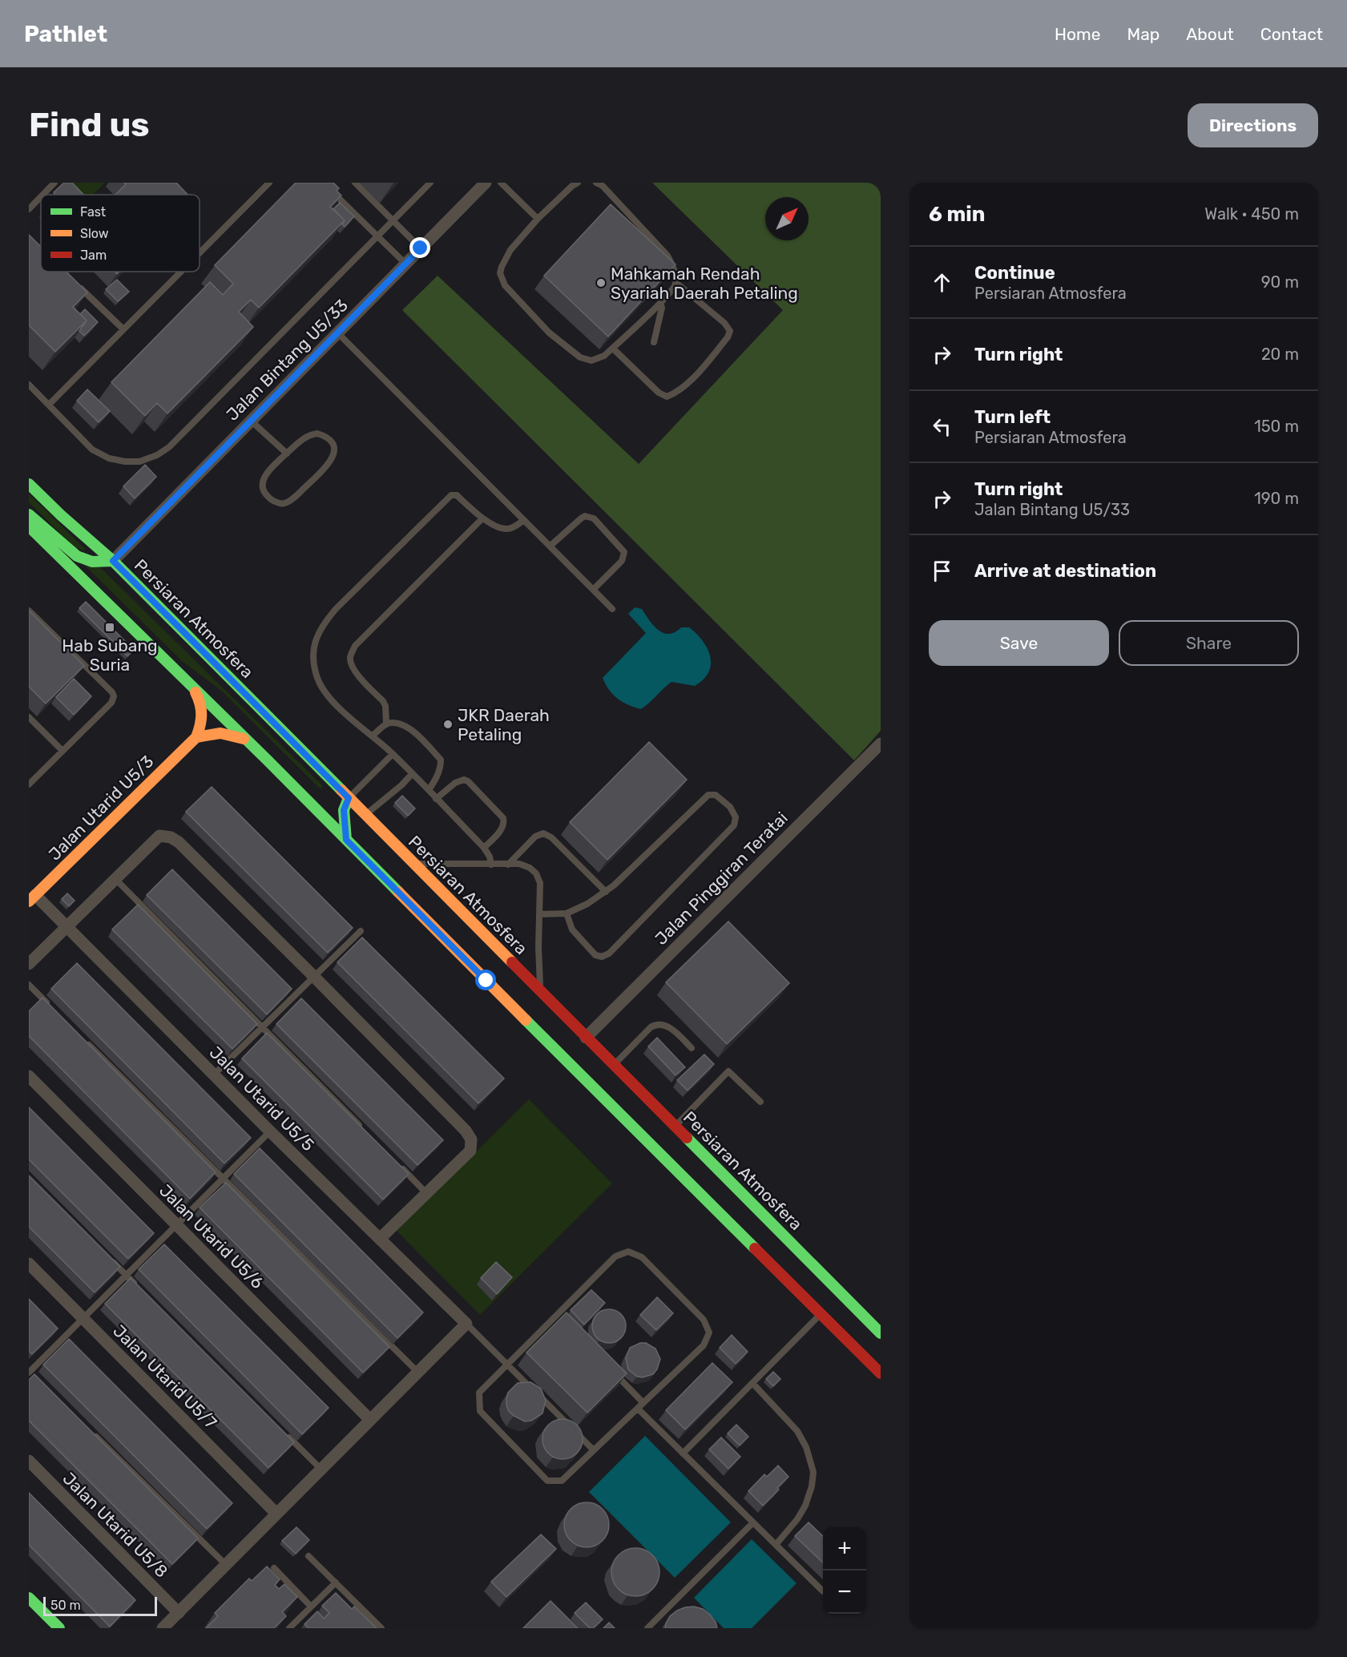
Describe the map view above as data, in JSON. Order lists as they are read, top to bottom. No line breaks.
{"streets":{"street":["Jalan Bintang U5/33","Persiaran Atmosfera","Jalan Utarid U5/3","Jalan Pinggiran Teratai","Jalan Utarid U5/5","Jalan Utarid U5/6","Jalan Utarid U5/7","Jalan Utarid U5/8"]},"crossings":[["Jalan Bintang U5/33","Persiaran Atmosfera"],["Persiaran Atmosfera","Jalan Pinggiran Teratai"],["Jalan Utarid U5/3","Jalan Utarid U5/5"]],"places":{"other":["Mahkamah Rendah Syariah Daerah Petaling","JKR Daerah Petaling"],"transit":["Hab Subang Suria"]},"legend":["Fast","Slow","Jam"],"scale_bar":"50 m","north":"top right","page":{"header":"Pathlet","nav":["Home","Map","About","Contact"],"buttons":["Directions",["Save","Share"]],"title":"Find us","heading":["6 min","Walk · 450 m"],"list":[["Continue","Persiaran Atmosfera","90 m"],["Turn right","20 m"],["Turn left","Persiaran Atmosfera","150 m"],["Turn right","Jalan Bintang U5/33","190 m"],"Arrive at destination"],"map_buttons":["+","−"],"scale":"50 m"}}
